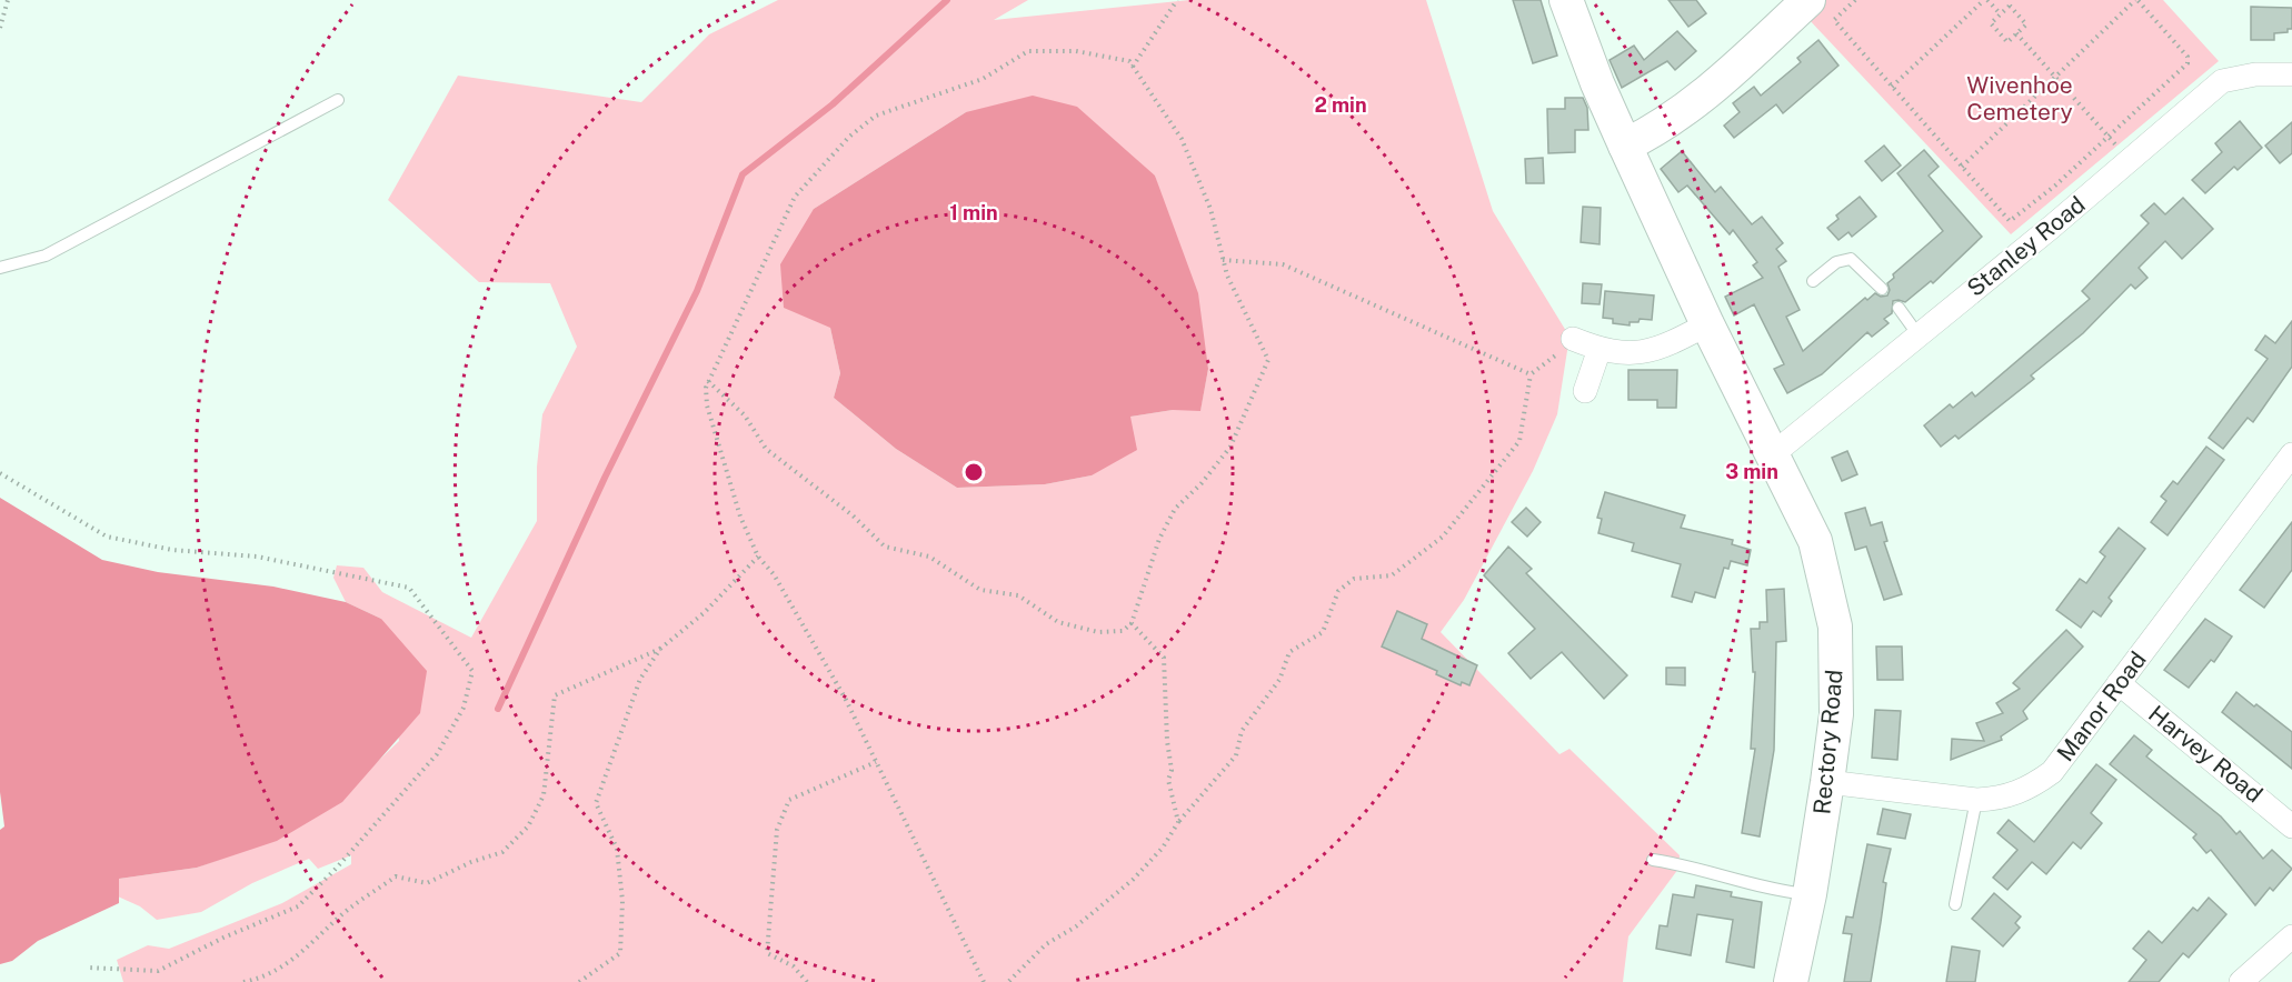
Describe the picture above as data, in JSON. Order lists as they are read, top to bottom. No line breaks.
{"streets":{"street":["Stanley Road","Manor Road","Rectory Road","Harvey Road"]},"crossings":[["Stanley Road","Rectory Road"],["Manor Road","Rectory Road"],["Manor Road","Harvey Road"]],"parks":["Wivenhoe Cemetery"],"rings":["2 min","1 min","3 min"]}
